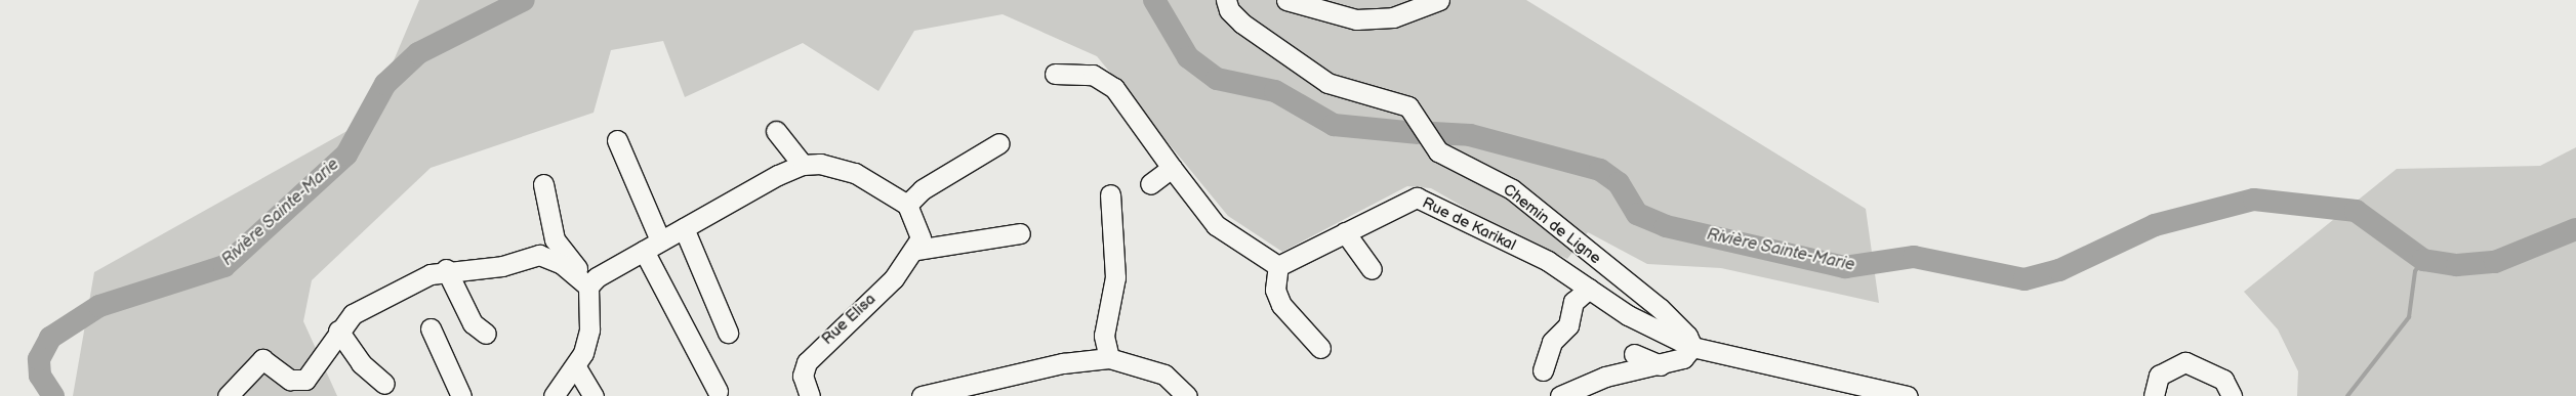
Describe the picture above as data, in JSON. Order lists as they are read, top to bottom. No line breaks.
{"streets":{"street":["Rue de Karikal","Chemin de Ligne","Rue Elisa"]},"crossings":[["Rue de Karikal","Chemin de Ligne"]],"water":["Rivière Sainte-Marie"]}
